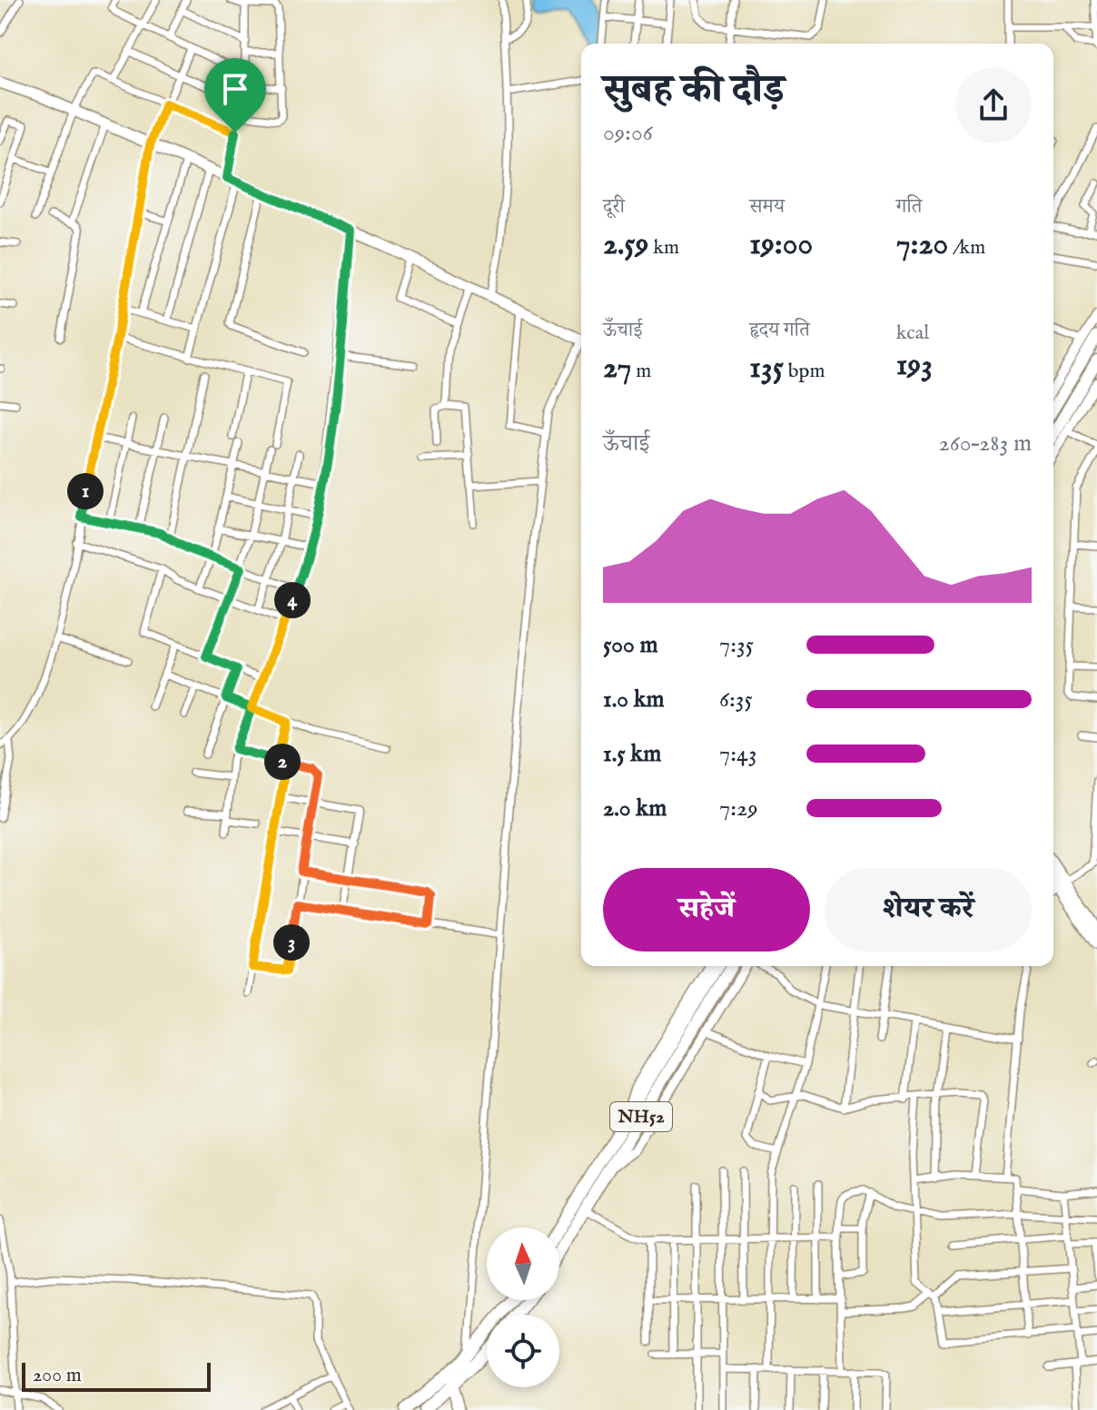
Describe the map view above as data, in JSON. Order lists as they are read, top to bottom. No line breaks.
{"streets":{"highway":["NH52"]},"scale_bar":"200 m","north":"top","page":{"heading":["सुबह की दौड़","09:06"],"stats":[["दूरी","2.59 km"],["समय","19:00"],["गति","7:20 /km"],["ऊँचाई","27 m"],["हृदय गति","135 bpm"],["kcal","193"]],"chart":["ऊँचाई","260–283 m"],"pins":["1","4","2","3"],"list":[{"name":"500 m","note":"7:35"},{"name":"1.0 km","note":"6:35"},{"name":"1.5 km","note":"7:43"},{"name":"2.0 km","note":"7:29"}],"buttons":["सहेजें","शेयर करें"],"scale":"200 m"}}
